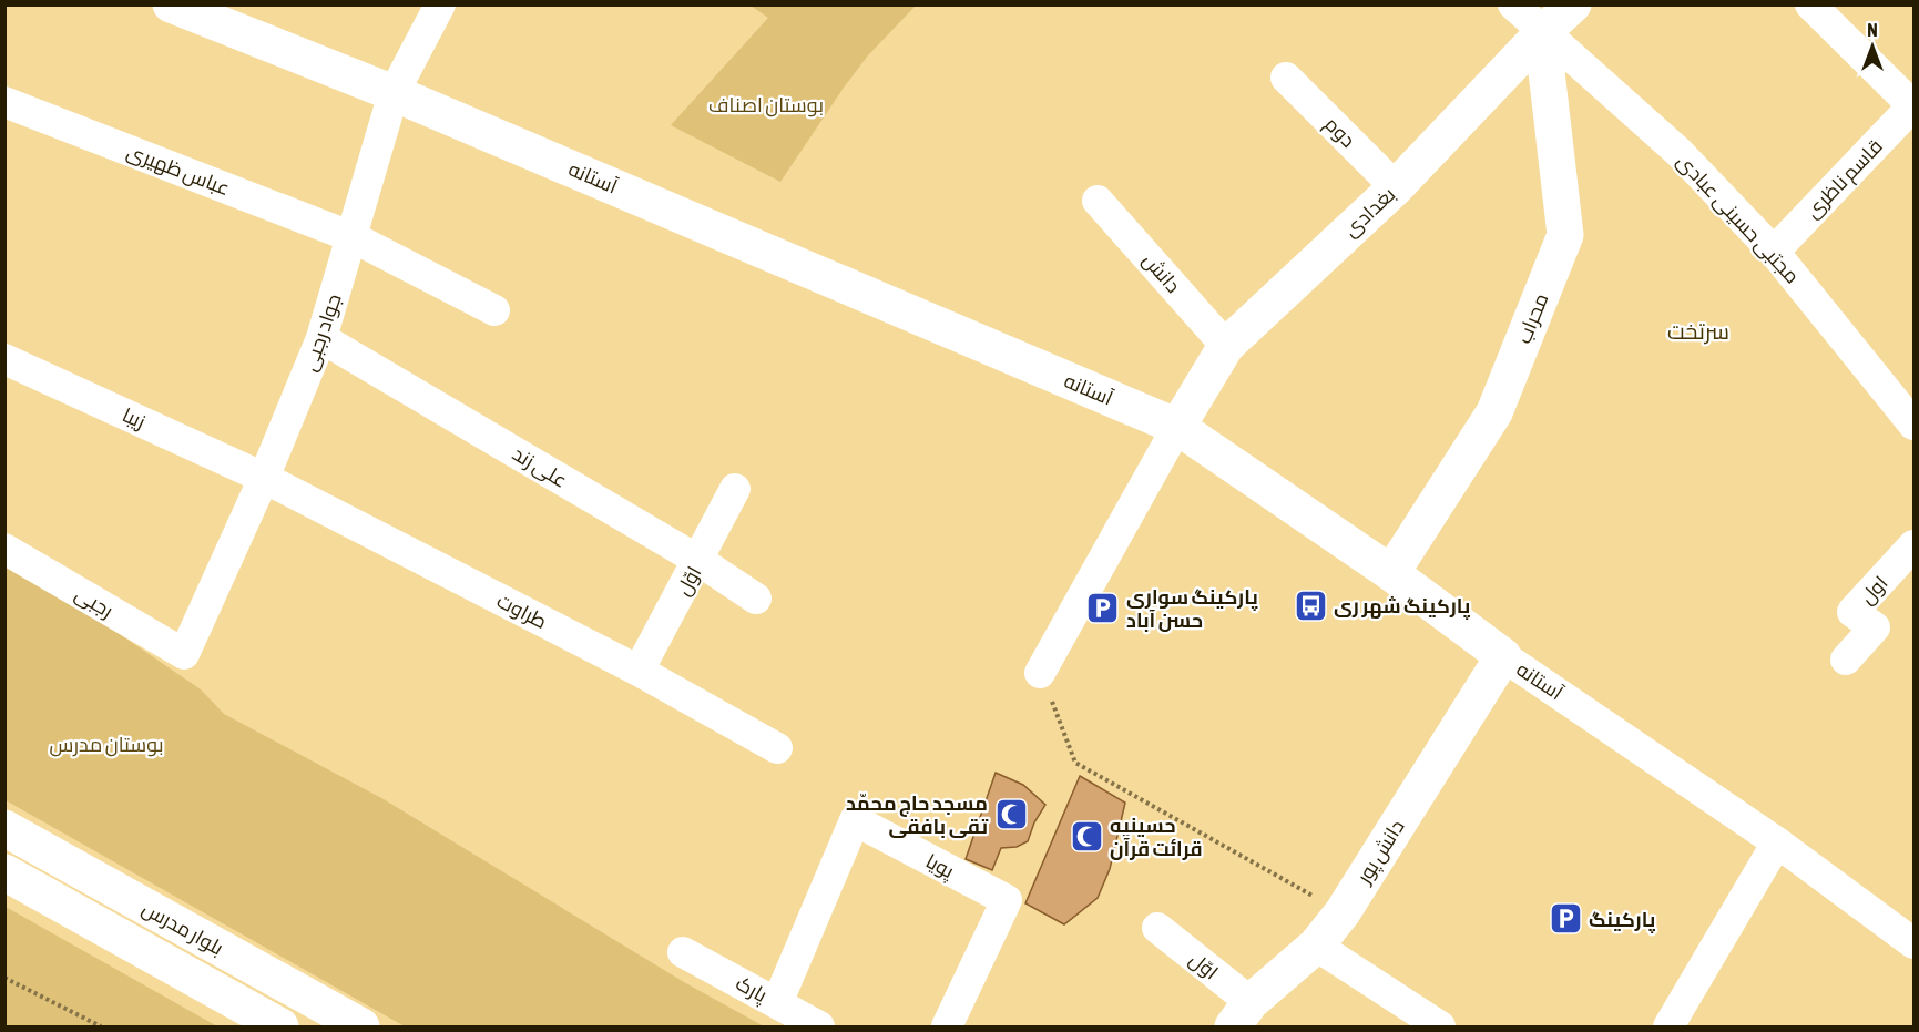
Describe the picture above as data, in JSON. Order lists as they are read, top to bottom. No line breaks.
{"streets":{"street":["دوم","عباس ظهیری","آستانه","قاسم ناظری","بغدادی","مجتبی حسینی عبادی","دانش","محراب","جواد رجبی","زیبا","علی زند","اوّل","اول","رجبی","طراوت","دانش پور","پویا","بلوار مدرس","پارک"]},"crossings":[["دوم","بغدادی"],["عباس ظهیری","جواد رجبی"],["آستانه","بغدادی"],["آستانه","محراب"],["آستانه","جواد رجبی"],["آستانه","دانش پور"],["قاسم ناظری","مجتبی حسینی عبادی"],["بغدادی","مجتبی حسینی عبادی"],["بغدادی","دانش"],["بغدادی","محراب"],["مجتبی حسینی عبادی","محراب"],["جواد رجبی","زیبا"],["جواد رجبی","علی زند"],["جواد رجبی","رجبی"],["جواد رجبی","طراوت"],["زیبا","طراوت"],["علی زند","اوّل"],["اوّل","طراوت"],["اوّل","دانش پور"],["پویا","پارک"]],"districts":["سرتخت"],"parks":["بوستان اصناف","بوستان مدرس"],"places":{"bus stop":["پارکینگ شهر ری"],"parking":["پارکینگ سواری حسن آباد","پارکینگ"],"mosque":["مسجد حاج محمّد تقی بافقی","حسینیه قرائت قرآن"]},"north":"top"}
